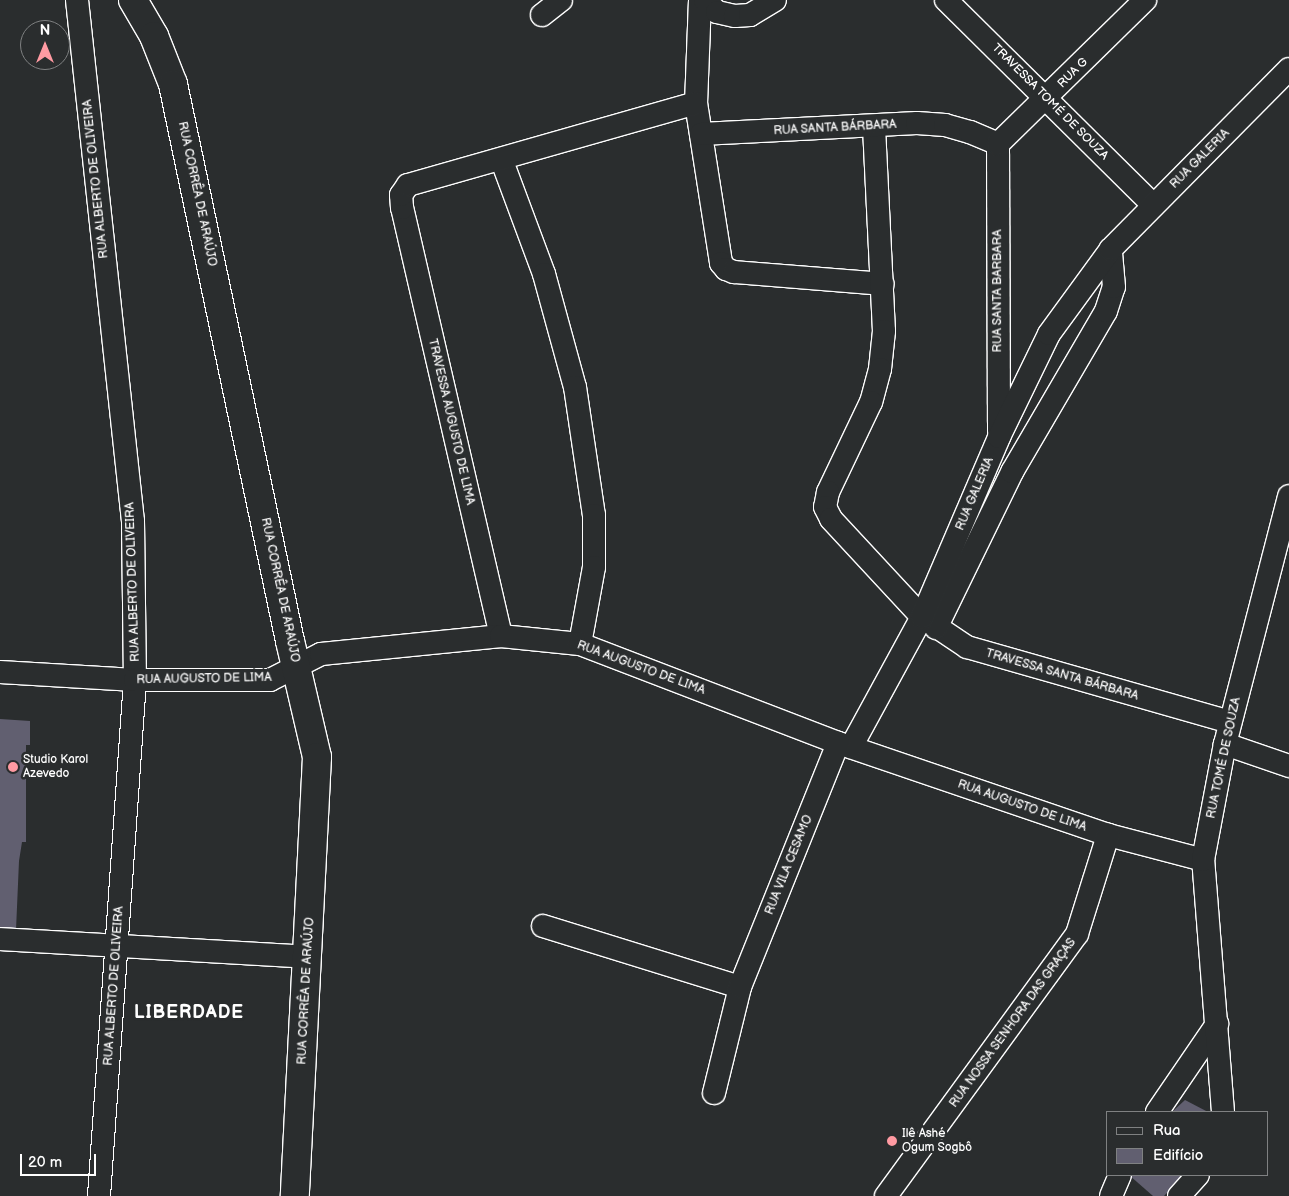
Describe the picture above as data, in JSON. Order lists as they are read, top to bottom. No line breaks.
{"streets":{"street":["RUA G","TRAVESSA TOMÉ DE SOUZA","RUA SANTA BÁRBARA","RUA GALERIA","RUA ALBERTO DE OLIVEIRA","RUA CORRÊA DE ARAÚJO","RUA SANTA BARBARA","TRAVESSA AUGUSTO DE LIMA","RUA AUGUSTO DE LIMA","TRAVESSA SANTA BÁRBARA","RUA TOMÉ DE SOUZA","RUA VILA CESAMO","RUA NOSSA SENHORA DAS GRAÇAS"]},"crossings":[["RUA G","TRAVESSA TOMÉ DE SOUZA"],["RUA G","RUA SANTA BÁRBARA"],["RUA G","RUA SANTA BARBARA"],["TRAVESSA TOMÉ DE SOUZA","RUA GALERIA"],["RUA SANTA BÁRBARA","RUA SANTA BARBARA"],["RUA SANTA BÁRBARA","TRAVESSA SANTA BÁRBARA"],["RUA GALERIA","RUA SANTA BARBARA"],["RUA GALERIA","RUA AUGUSTO DE LIMA"],["RUA GALERIA","TRAVESSA SANTA BÁRBARA"],["RUA GALERIA","RUA VILA CESAMO"],["RUA ALBERTO DE OLIVEIRA","RUA AUGUSTO DE LIMA"],["RUA CORRÊA DE ARAÚJO","RUA AUGUSTO DE LIMA"],["TRAVESSA AUGUSTO DE LIMA","RUA AUGUSTO DE LIMA"],["RUA AUGUSTO DE LIMA","RUA TOMÉ DE SOUZA"],["RUA AUGUSTO DE LIMA","RUA VILA CESAMO"],["RUA AUGUSTO DE LIMA","RUA NOSSA SENHORA DAS GRAÇAS"],["TRAVESSA SANTA BÁRBARA","RUA TOMÉ DE SOUZA"]],"districts":["LIBERDADE"],"places":["Studio Karol Azevedo","Ilê Ashé Ogum Sogbô"],"legend":["Rua","Edifício"],"scale_bar":"20 m","north":"top"}
